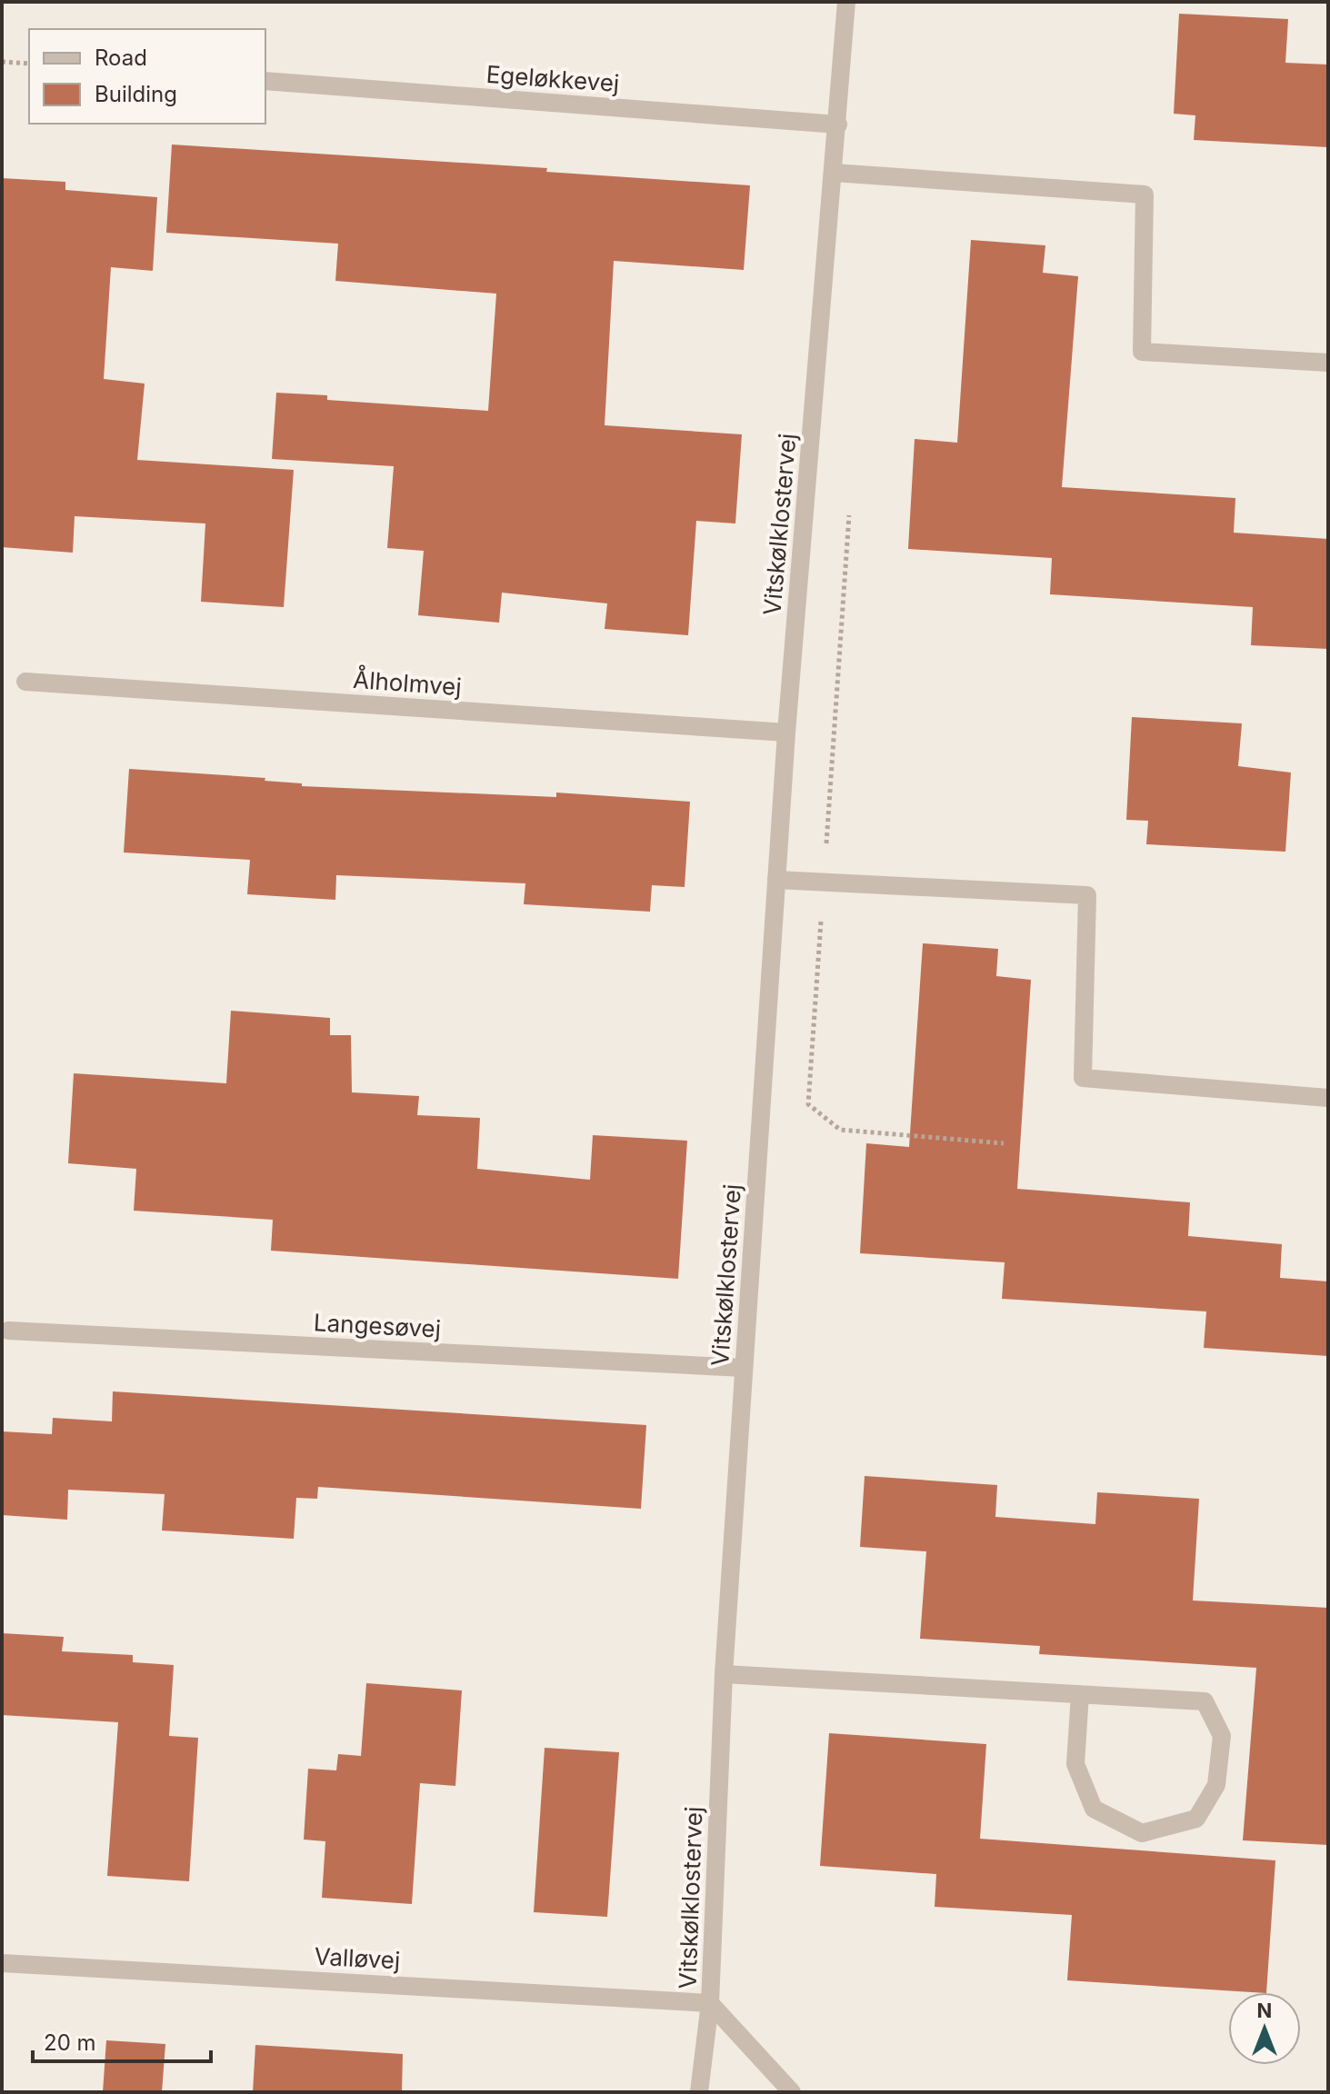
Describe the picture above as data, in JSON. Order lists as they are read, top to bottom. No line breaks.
{"streets":{"street":["Egeløkkevej","Vitskølklostervej","Ålholmvej","Langesøvej","Valløvej"]},"crossings":[["Egeløkkevej","Vitskølklostervej"],["Vitskølklostervej","Ålholmvej"],["Vitskølklostervej","Langesøvej"],["Vitskølklostervej","Valløvej"]],"legend":["Road","Building"],"scale_bar":"20 m","north":"top"}
